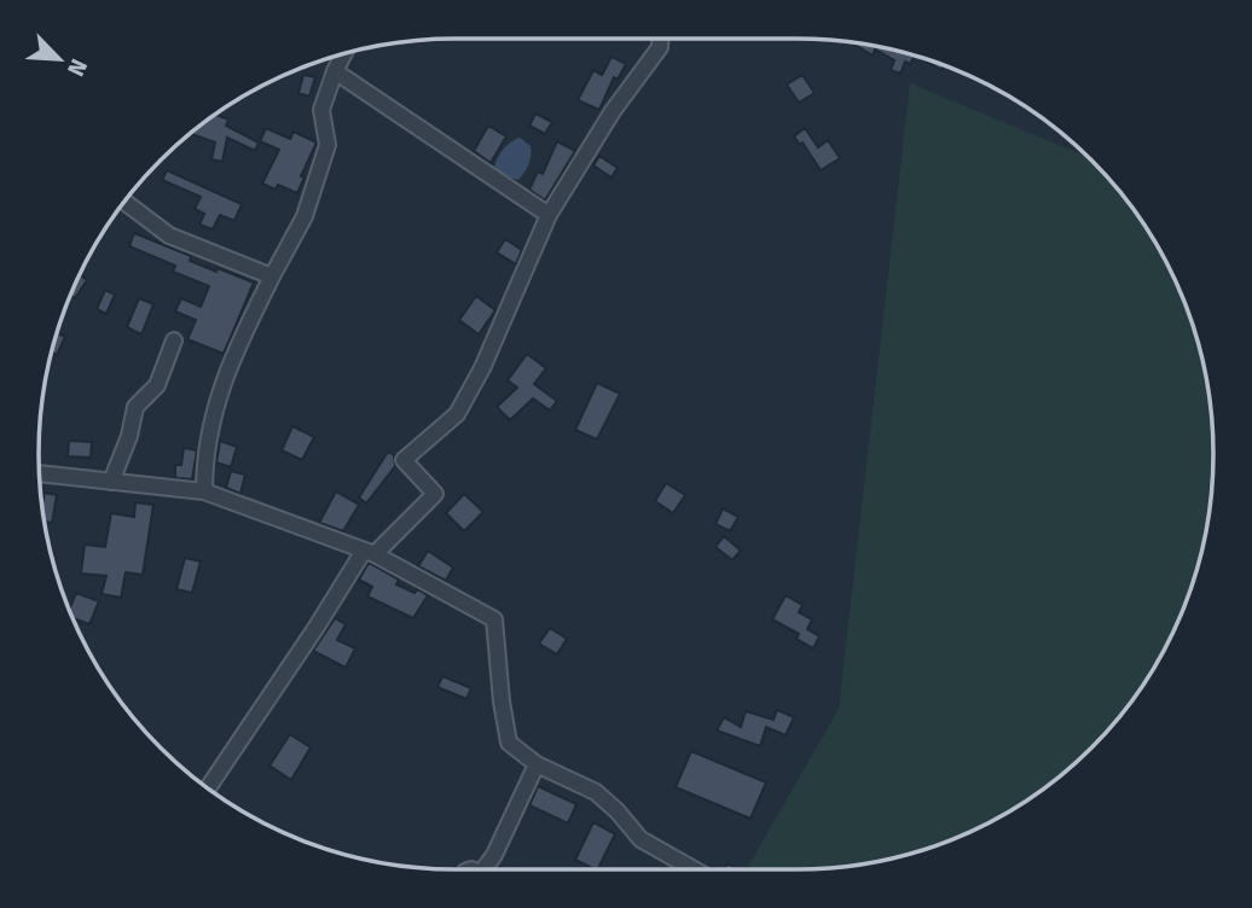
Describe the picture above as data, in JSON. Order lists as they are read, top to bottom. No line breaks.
{"north":"bottom right"}
